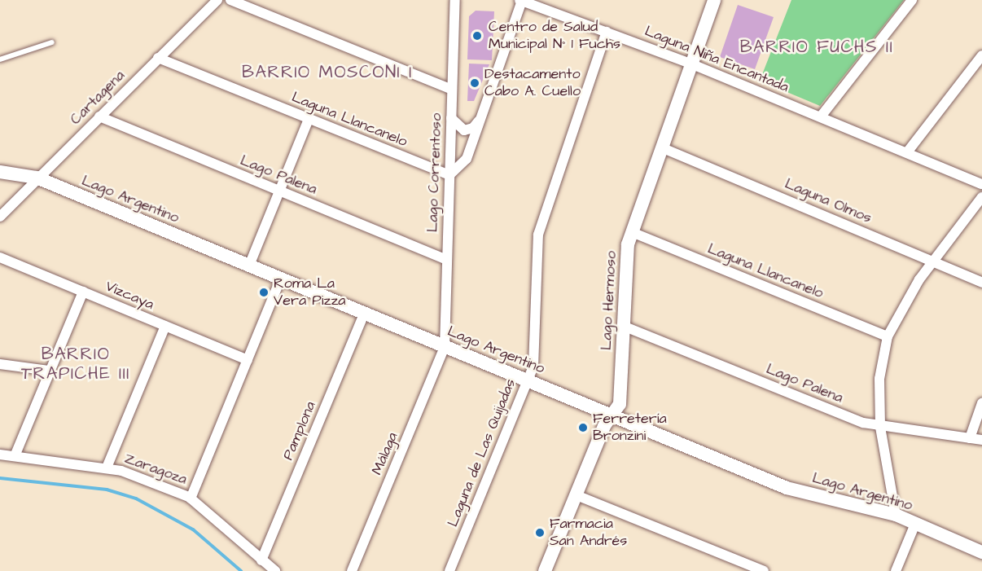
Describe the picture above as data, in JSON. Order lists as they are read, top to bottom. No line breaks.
{"streets":{"street":["Laguna Niña Encantada","Cartagena","Laguna Llancanelo","Lago Correntoso","Lago Palena","Lago Argentino","Laguna Olmos","Vizcaya","Lago Hermoso","Pamplona","Laguna de Las Quijadas","Málaga","Zaragoza"]},"crossings":[["Laguna Niña Encantada","Lago Hermoso"],["Laguna Niña Encantada","Laguna de Las Quijadas"],["Cartagena","Laguna Llancanelo"],["Cartagena","Lago Palena"],["Cartagena","Lago Argentino"],["Laguna Llancanelo","Lago Correntoso"],["Laguna Llancanelo","Lago Hermoso"],["Lago Correntoso","Lago Palena"],["Lago Correntoso","Lago Argentino"],["Lago Correntoso","Málaga"],["Lago Palena","Lago Hermoso"],["Lago Argentino","Lago Hermoso"],["Lago Argentino","Pamplona"],["Lago Argentino","Laguna de Las Quijadas"],["Lago Argentino","Málaga"],["Laguna Olmos","Lago Hermoso"],["Pamplona","Zaragoza"]],"districts":["BARRIO FUCHS II","BARRIO MOSCONI I","BARRIO TRAPICHE III"],"places":["Centro de Salud Municipal N° 1 Fuchs","Destacamento Cabo A. Cuello","Roma La Vera Pizza","Ferretería Bronzini","Farmacia San Andrés"]}
